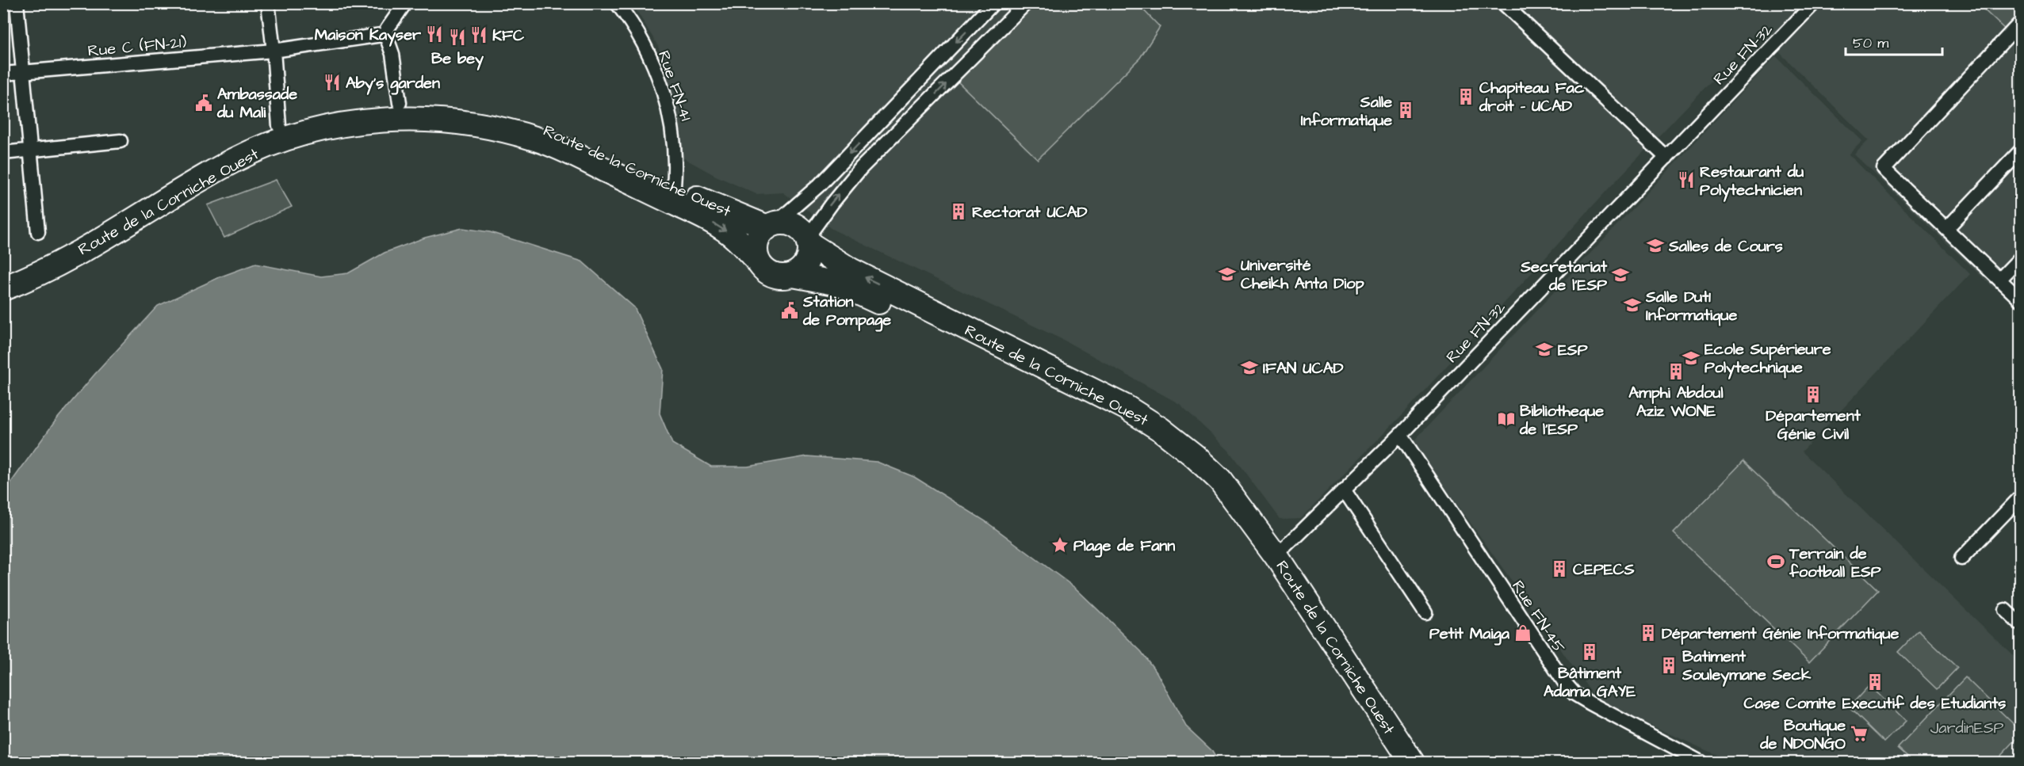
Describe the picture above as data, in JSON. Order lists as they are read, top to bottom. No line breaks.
{"streets":{"highway":["Route de la Corniche Ouest"],"street":["Rue C (FN-21)","Rue FN-32","Rue FN-41","Rue FN-45"]},"crossings":[["Rue FN-32","Route de la Corniche Ouest"],["Rue FN-32","Rue FN-45"],["Rue FN-41","Route de la Corniche Ouest"]],"parks":["JardinESP"],"places":{"restaurant":["Maison Kayser","KFC","Be bey","Aby's garden","Restaurant du Polytechnicien"],"building":["Chapiteau Fac droit - UCAD","Salle Informatique","Rectorat UCAD","Amphi Abdoul Aziz WONE","Département Génie Civil","CEPECS","Département Génie Informatique","Bâtiment Adama GAYE","Batiment Souleymane Seck","Case Comite Executif des Etudiants"],"public building":["Ambassade du Mali","Station de Pompage"],"school or university":["Salles de Cours","Université Cheikh Anta Diop","Secretariat de l'ESP","Salle Dut1 Informatique","ESP","Ecole Supérieure Polytechnique","IFAN UCAD"],"library":["Bibliotheque de l'ESP"],"place":["Plage de Fann"],"sports":["Terrain de football ESP"],"shop":["Petit Maiga"],"supermarket":["Boutique de NDONGO"]},"scale_bar":"50 m"}
